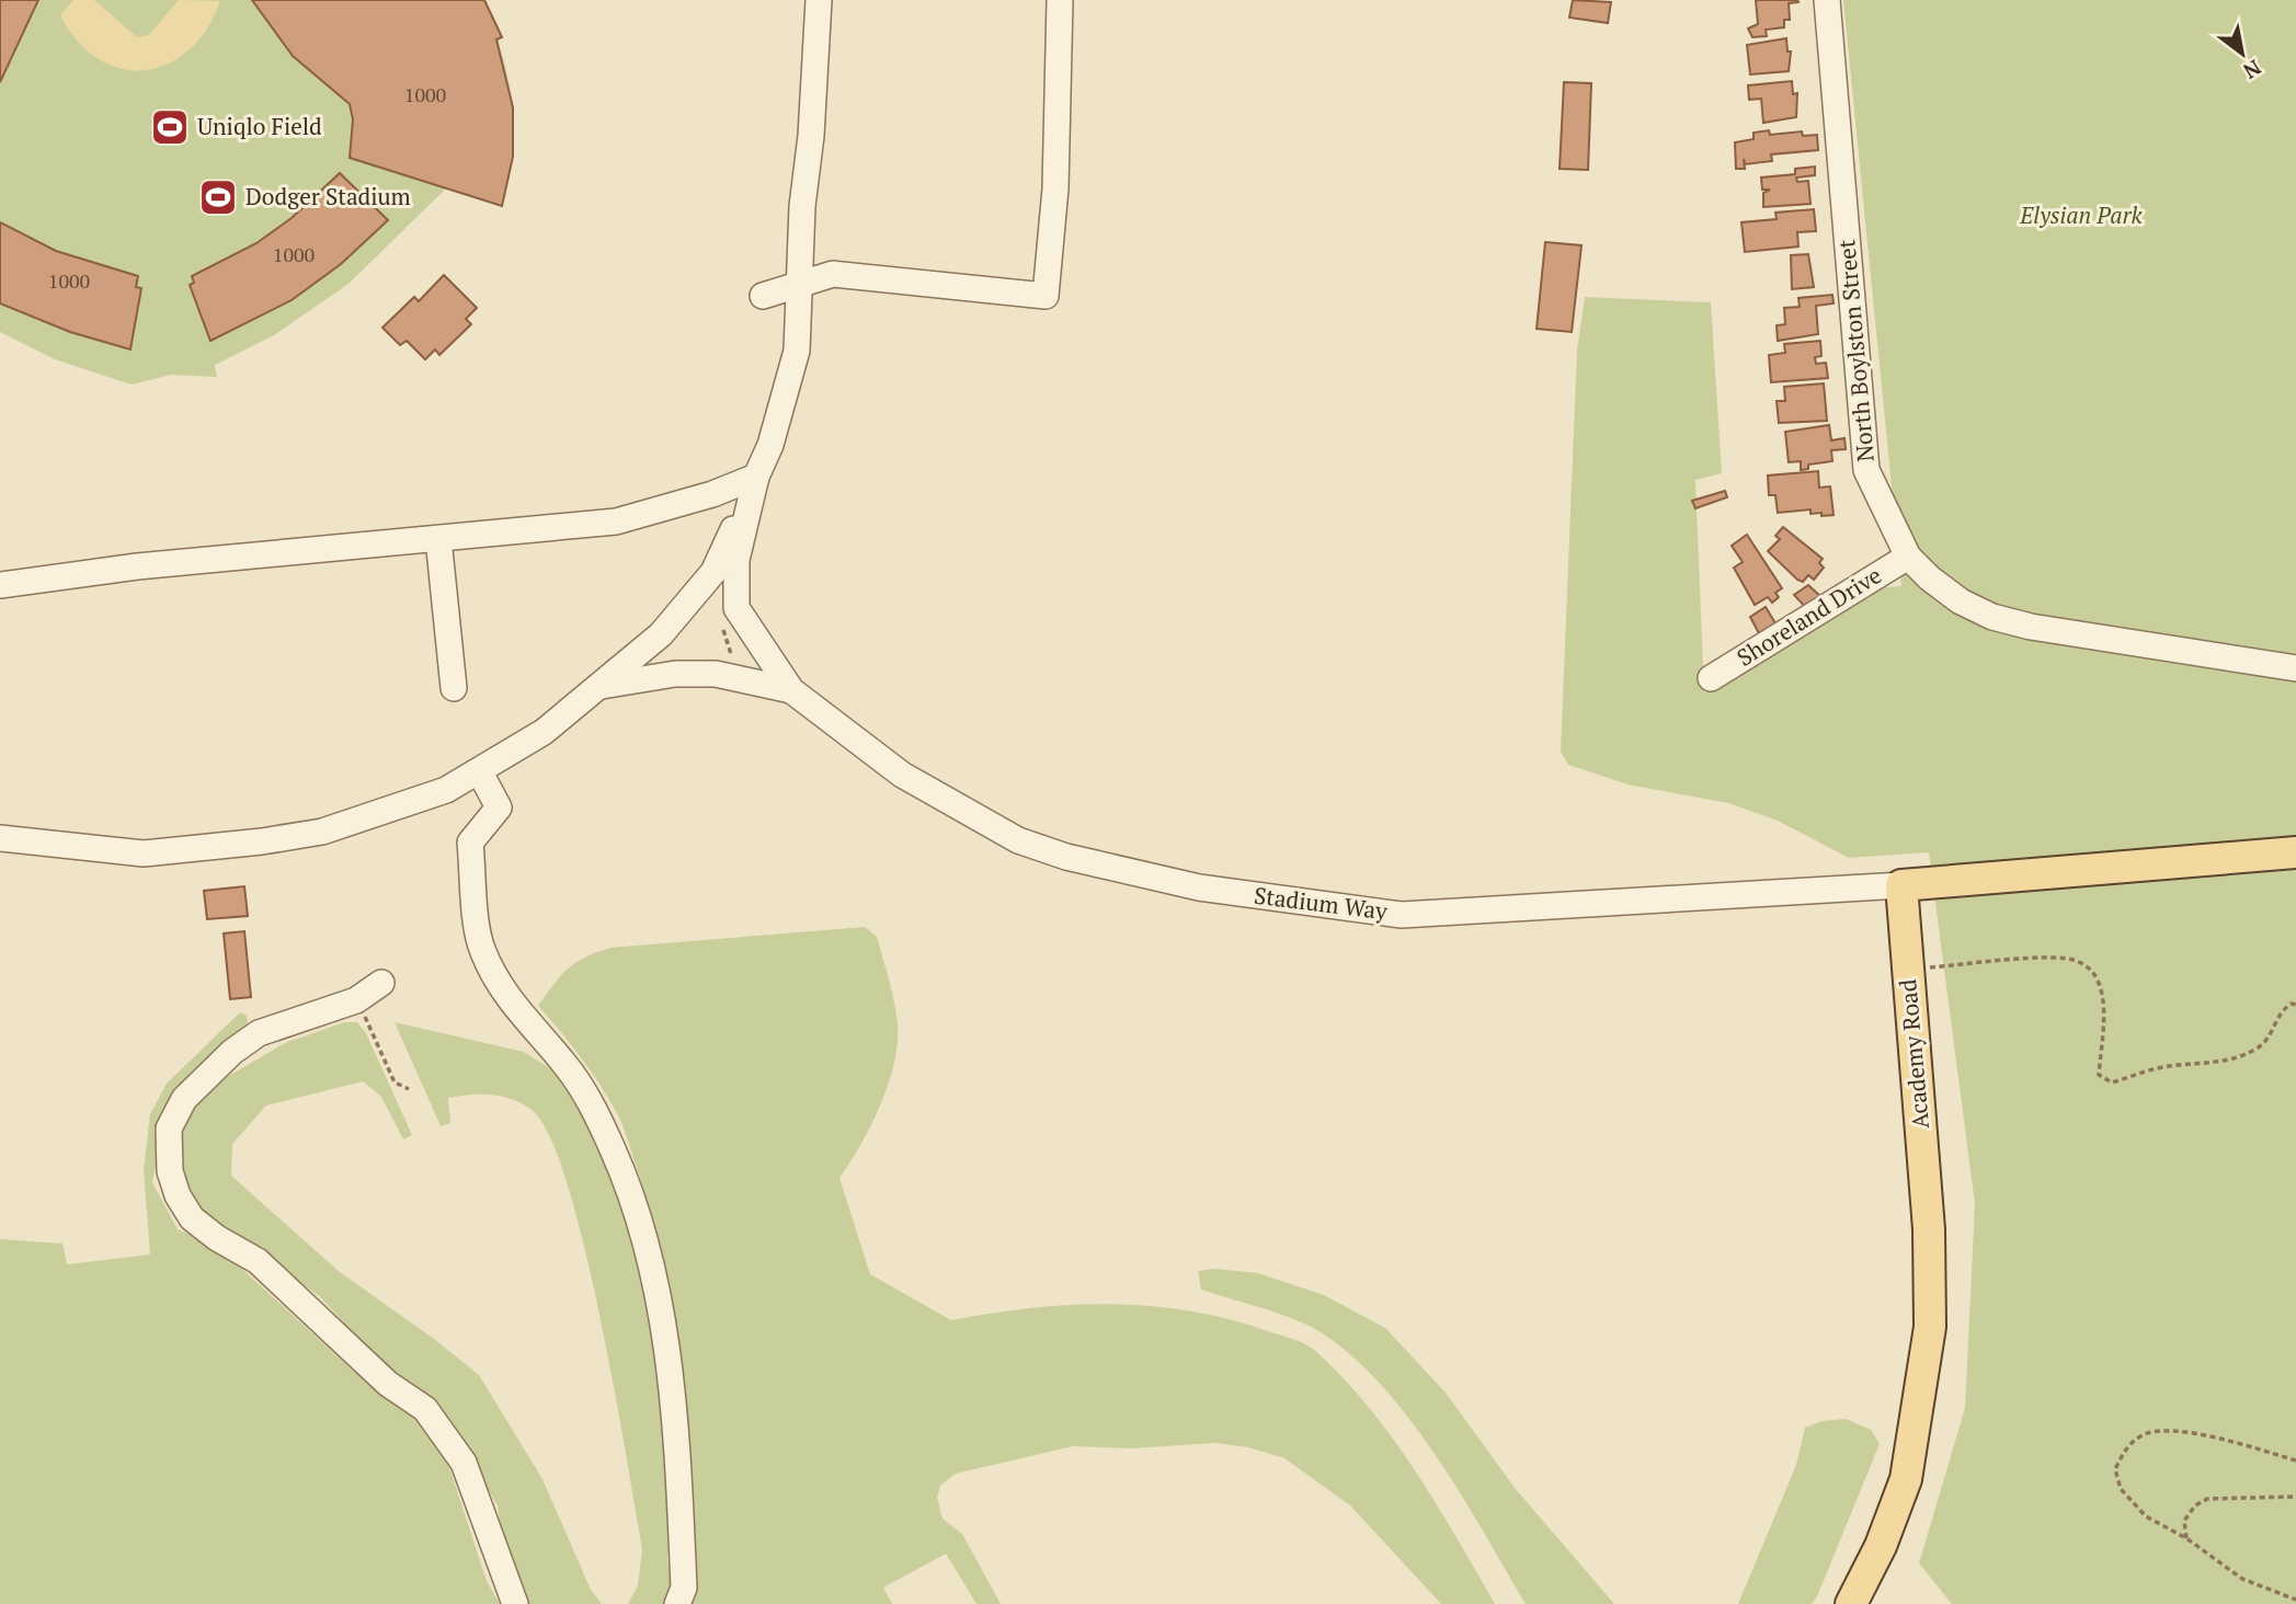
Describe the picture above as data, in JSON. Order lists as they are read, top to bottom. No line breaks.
{"streets":{"main road":["Academy Road"],"street":["North Boylston Street","Shoreland Drive","Stadium Way"]},"crossings":[["North Boylston Street","Shoreland Drive"],["Stadium Way","Academy Road"]],"parks":["Elysian Park"],"places":{"sports":["Uniqlo Field","Dodger Stadium"]},"house_numbers":["1000","1000","1000"],"north":"bottom right"}
